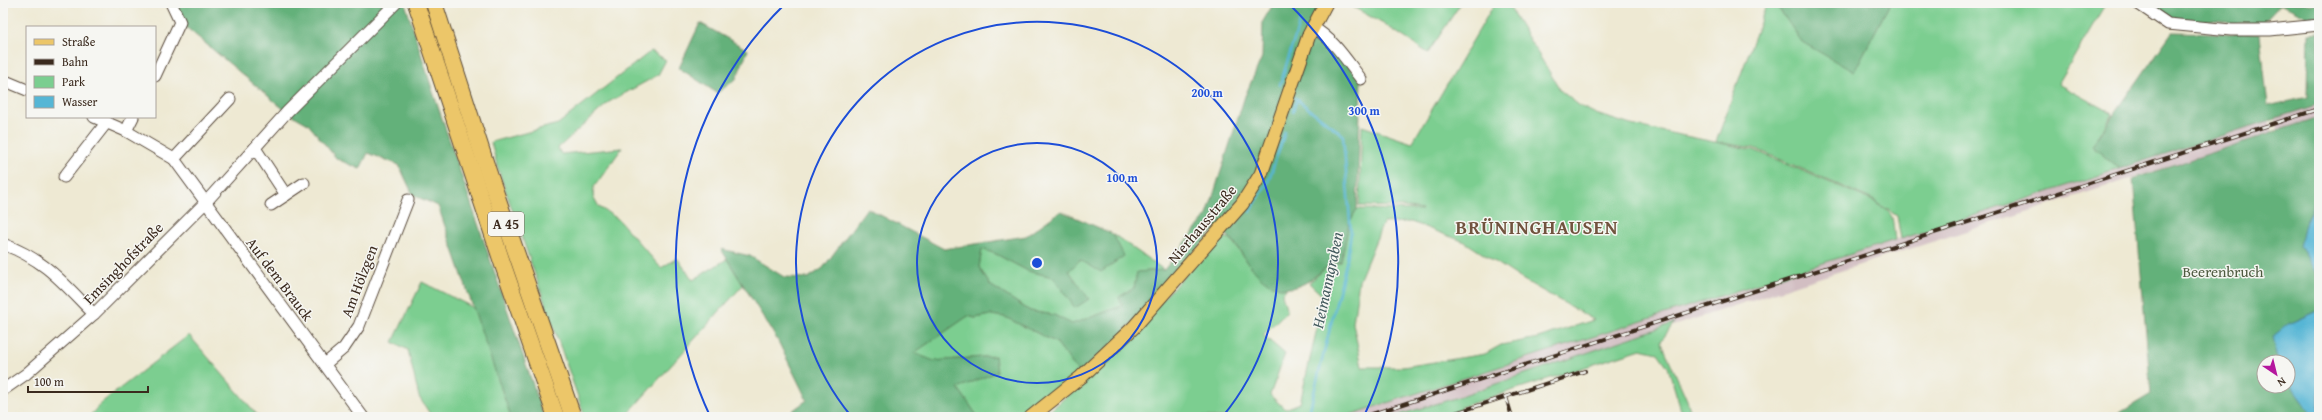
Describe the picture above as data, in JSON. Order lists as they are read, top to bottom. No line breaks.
{"streets":{"highway":["A 45"],"main road":["Nierhausstraße"],"street":["Emsinghofstraße","Auf dem Brauck","Am Hölzgen"]},"crossings":[["Emsinghofstraße","Auf dem Brauck"],["Auf dem Brauck","Am Hölzgen"]],"districts":["BRÜNINGHAUSEN"],"water":["Heimanngraben"],"parks":["Beerenbruch"],"legend":["Straße","Bahn","Park","Wasser"],"scale_bar":"100 m","north":"bottom right","rings":["200 m","300 m","100 m"]}
